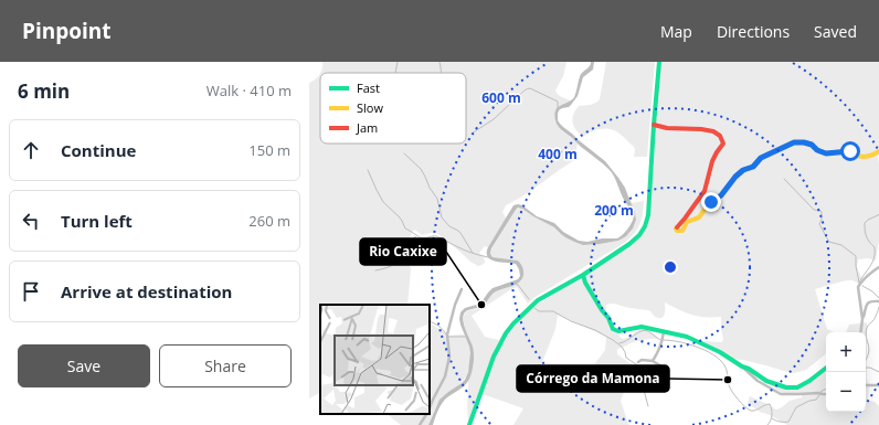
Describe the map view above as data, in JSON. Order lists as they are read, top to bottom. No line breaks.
{"places":["Rio Caxixe","Córrego da Mamona"],"legend":["Fast","Slow","Jam"],"page":{"header":"Pinpoint","nav":["Map","Directions","Saved"],"heading":["6 min","Walk · 410 m"],"list":[["Continue","150 m"],["Turn left","260 m"],"Arrive at destination"],"buttons":["Save","Share"],"map_buttons":["+","−"]},"rings":["600 m","400 m","200 m"]}
